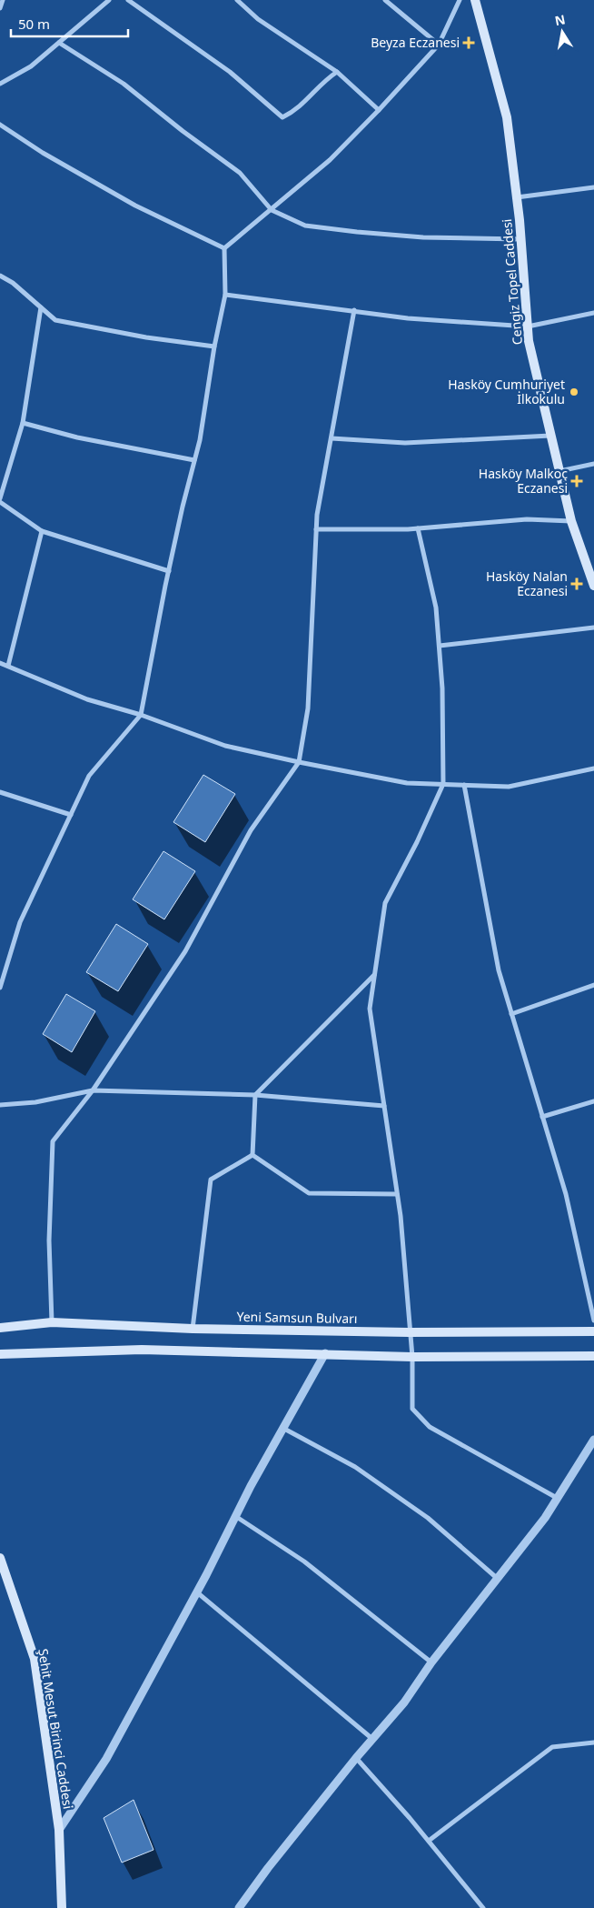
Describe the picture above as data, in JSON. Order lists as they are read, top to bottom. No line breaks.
{"streets":{"main road":["Cengiz Topel Caddesi","Yeni Samsun Bulvarı","Şehit Mesut Birinci Caddesi"]},"places":{"health":["Beyza Eczanesi","Hasköy Malkoç Eczanesi","Hasköy Nalan Eczanesi"],"other":["Hasköy Cumhuriyet İlkokulu"]},"scale_bar":"50 m","north":"top"}
